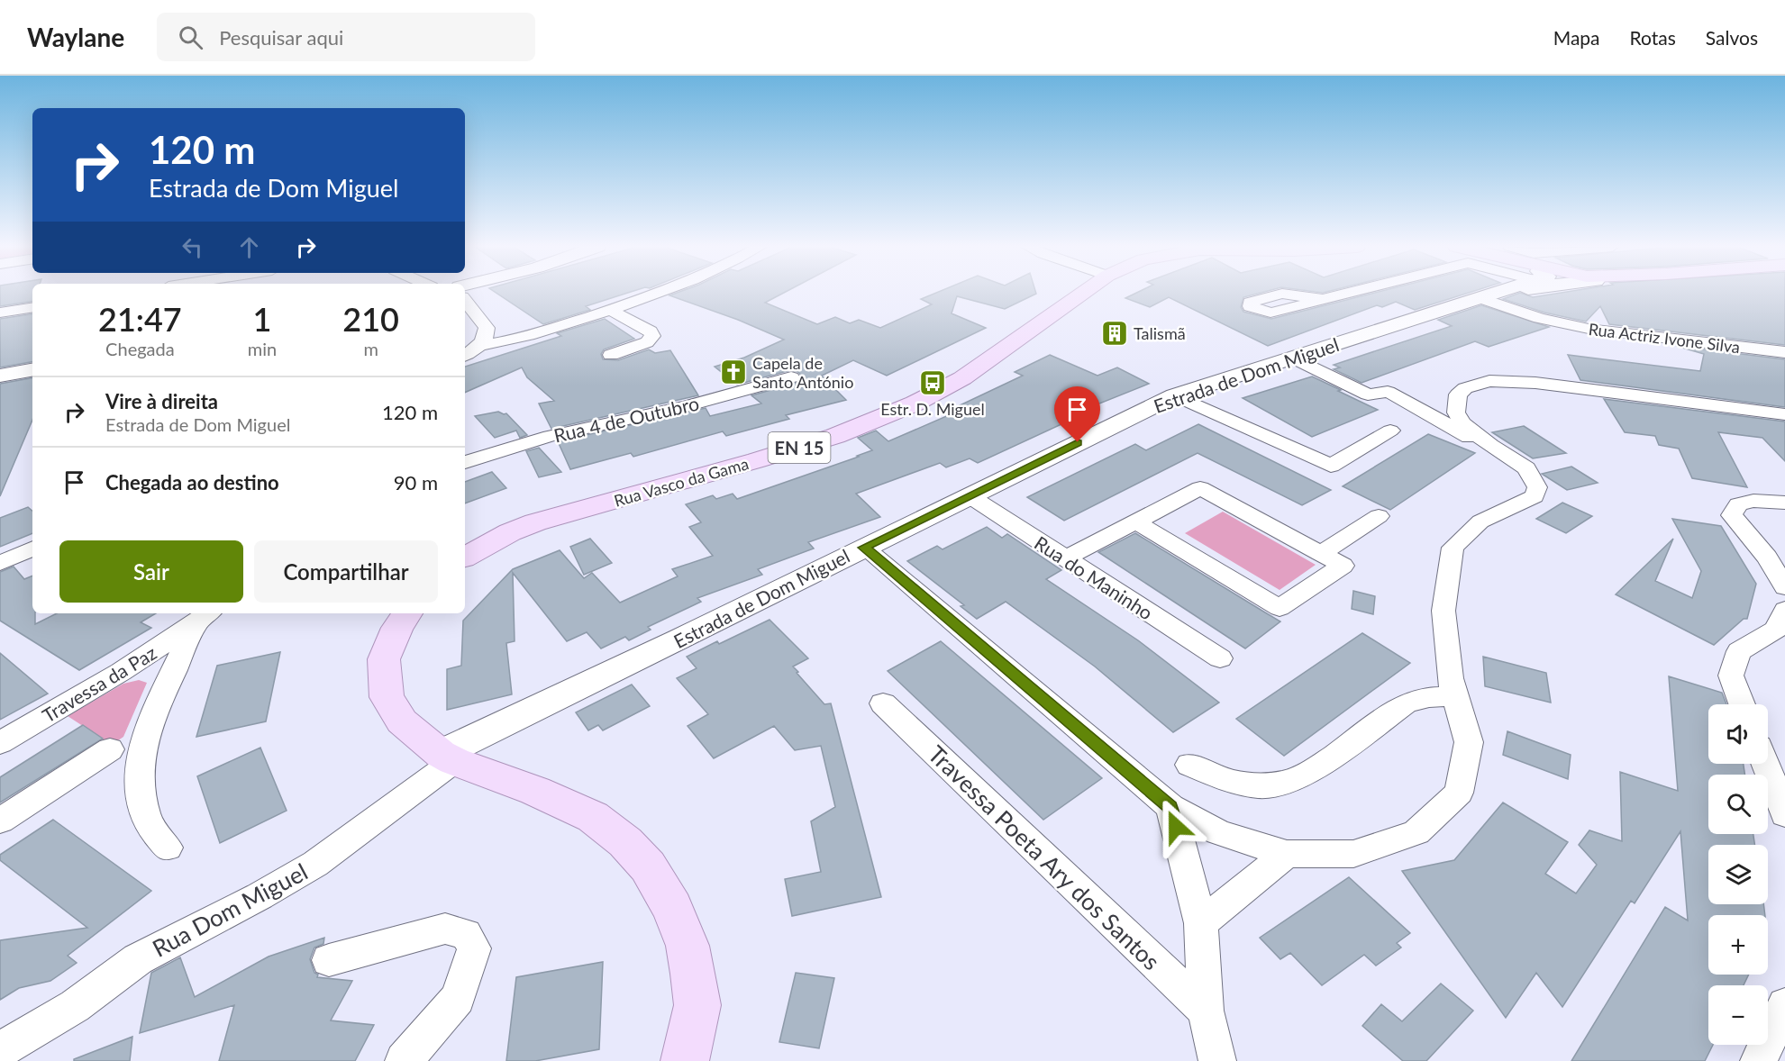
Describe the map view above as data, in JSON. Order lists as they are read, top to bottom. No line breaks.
{"streets":{"main road":["EN 15","Rua Vasco da Gama"],"street":["Rua Actriz Ivone Silva","Estrada de Dom Miguel","Rua 4 de Outubro","Rua do Maninho","Travessa da Paz","Travessa Poeta Ary dos Santos","Rua Dom Miguel"]},"crossings":[["Rua Actriz Ivone Silva","Estrada de Dom Miguel"],["Estrada de Dom Miguel","Rua do Maninho"],["Estrada de Dom Miguel","Rua Dom Miguel"]],"places":{"building":["Talismã"],"church":["Capela de Santo António"],"bus stop":["Estr. D. Miguel"]},"page":{"header":"Waylane","search":"Pesquisar aqui","nav":["Mapa","Rotas","Salvos"],"turn":["120 m","Estrada de Dom Miguel"],"eta":["21:47","Chegada","1","min","210","m"],"list":[{"name":"Vire à direita","note":"Estrada de Dom Miguel","value":"120 m"},{"name":"Chegada ao destino","value":"90 m"}],"buttons":["Sair","Compartilhar"],"map_buttons":["+","−"]}}
